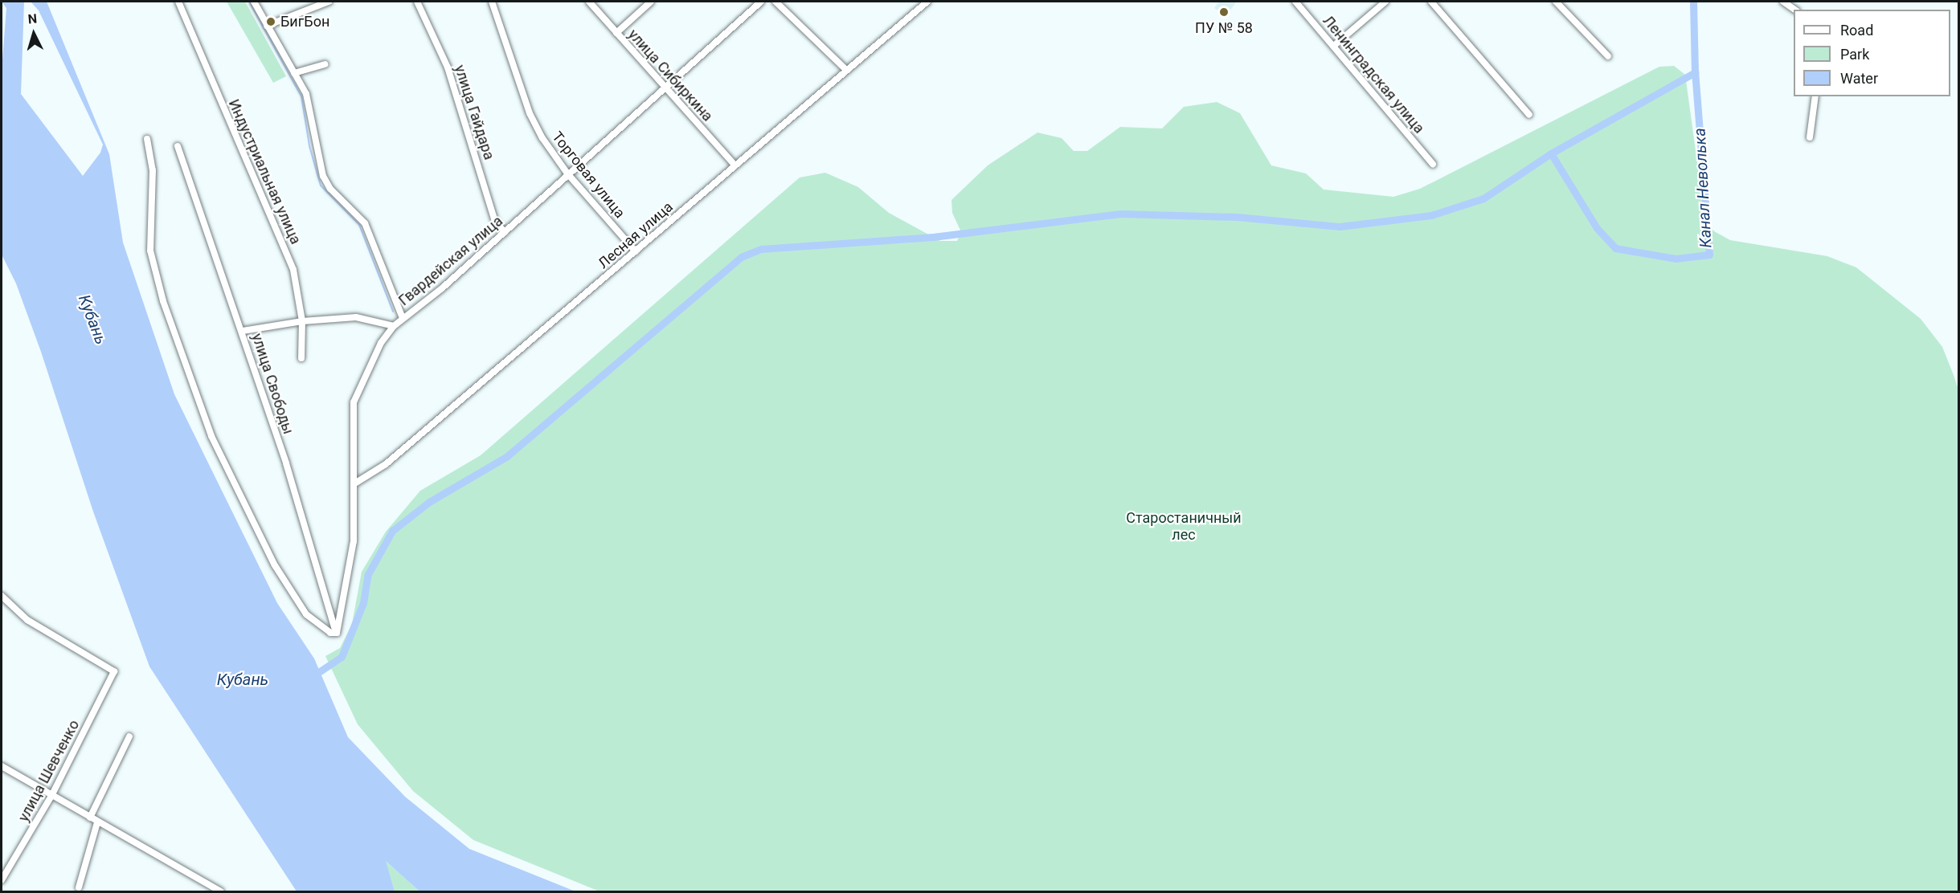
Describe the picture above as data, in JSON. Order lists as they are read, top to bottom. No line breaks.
{"streets":{"street":["Ленинградская улица","улица Сибиркина","улица Гайдара","Индустриальная улица","Торговая улица","Лесная улица","Гвардейская улица","улица Свободы","улица Шевченко"]},"crossings":[["улица Сибиркина","Лесная улица"],["улица Сибиркина","Гвардейская улица"],["улица Гайдара","Гвардейская улица"],["Торговая улица","Лесная улица"],["Торговая улица","Гвардейская улица"],["Лесная улица","Гвардейская улица"],["Гвардейская улица","улица Свободы"]],"water":["Канал Неволька","Кубань"],"parks":["Старостаничный лес"],"places":["ПУ № 58","БигБон"],"legend":["Road","Park","Water"],"north":"top"}
